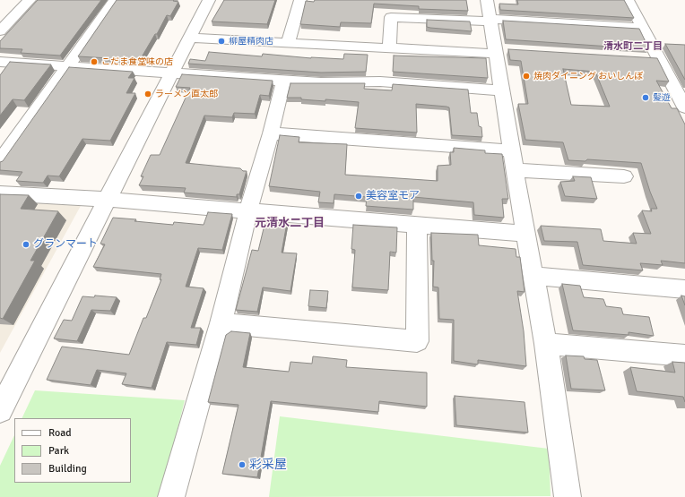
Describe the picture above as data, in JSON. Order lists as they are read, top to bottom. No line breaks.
{"districts":["清水町二丁目","元清水二丁目"],"places":["柳屋精肉店","こだま食堂味の店","焼肉ダイニング おいしんぼ","ラーメン直太郎","髪遊","美容室モア","グランマート","彩采屋"],"legend":["Road","Park","Building"]}
